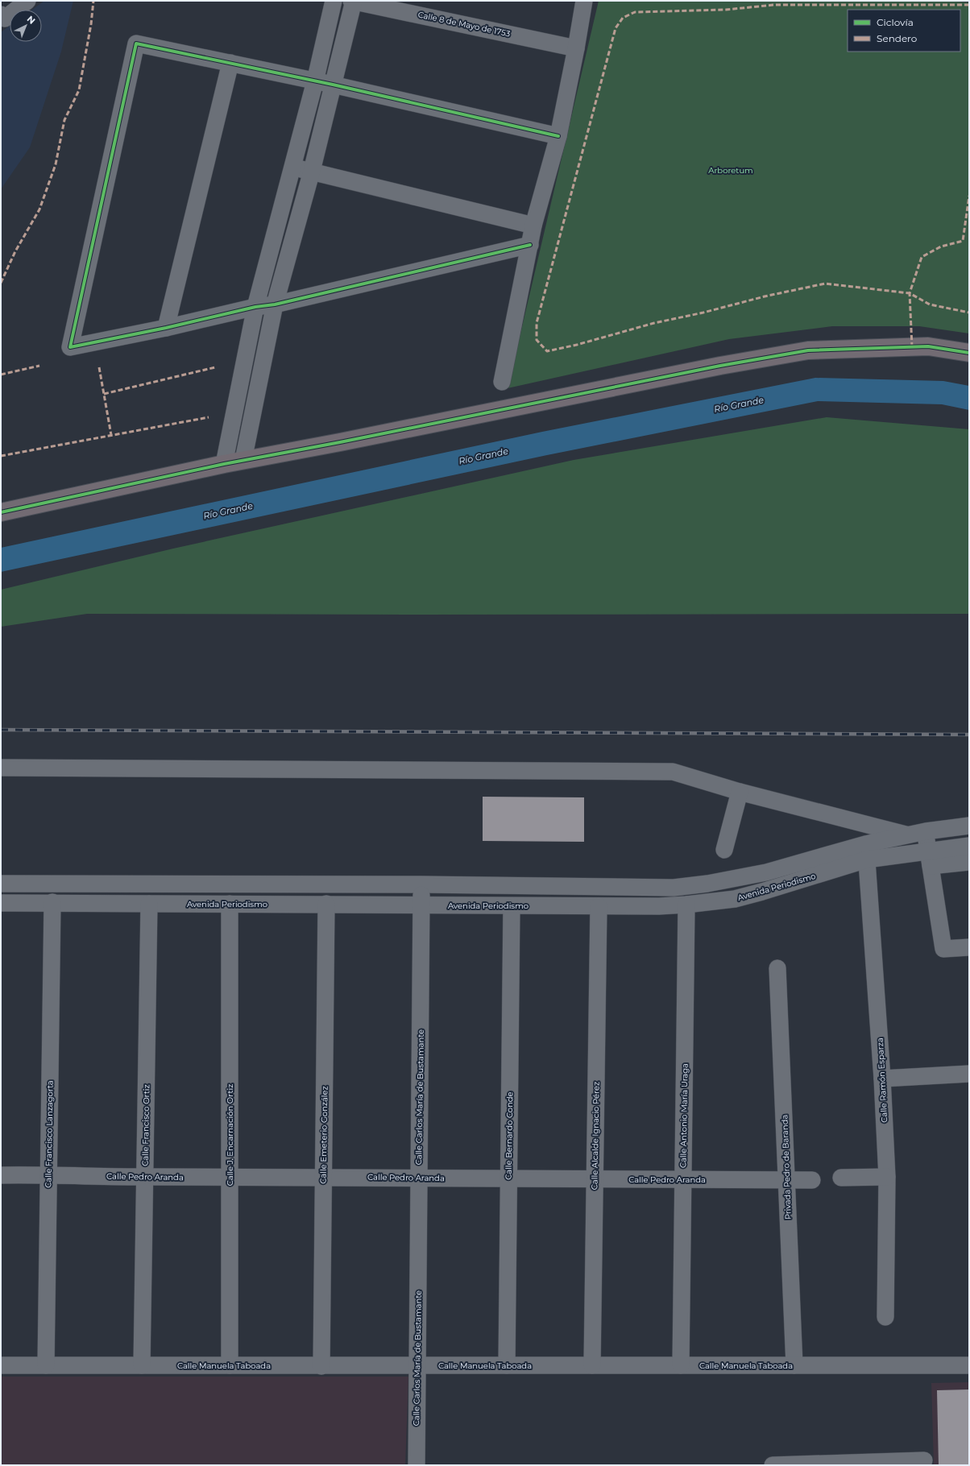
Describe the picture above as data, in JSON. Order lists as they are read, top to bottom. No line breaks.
{"streets":{"street":["Calle 8 de Mayo de 1753","Avenida Periodismo","Calle Ramón Esparza","Calle Carlos María de Bustamante","Calle Antonio María Uraga","Calle Francisco Ortiz","Calle Francisco Lanzagorta","Calle J. Encarnación Ortiz","Calle Emeterio González","Calle Bernardo Conde","Calle Alcalde Ignacio Pérez","Privada Pedro de Baranda","Calle Pedro Aranda","Calle Manuela Taboada"]},"crossings":[["Avenida Periodismo","Calle Ramón Esparza"],["Avenida Periodismo","Calle Carlos María de Bustamante"],["Avenida Periodismo","Calle Antonio María Uraga"],["Avenida Periodismo","Calle Francisco Ortiz"],["Avenida Periodismo","Calle Francisco Lanzagorta"],["Avenida Periodismo","Calle J. Encarnación Ortiz"],["Avenida Periodismo","Calle Emeterio González"],["Avenida Periodismo","Calle Bernardo Conde"],["Avenida Periodismo","Calle Alcalde Ignacio Pérez"],["Calle Carlos María de Bustamante","Calle Pedro Aranda"],["Calle Carlos María de Bustamante","Calle Manuela Taboada"],["Calle Antonio María Uraga","Calle Pedro Aranda"],["Calle Antonio María Uraga","Calle Manuela Taboada"],["Calle Francisco Ortiz","Calle Pedro Aranda"],["Calle Francisco Ortiz","Calle Manuela Taboada"],["Calle Francisco Lanzagorta","Calle Pedro Aranda"],["Calle Francisco Lanzagorta","Calle Manuela Taboada"],["Calle J. Encarnación Ortiz","Calle Pedro Aranda"],["Calle J. Encarnación Ortiz","Calle Manuela Taboada"],["Calle Emeterio González","Calle Pedro Aranda"],["Calle Emeterio González","Calle Manuela Taboada"],["Calle Bernardo Conde","Calle Pedro Aranda"],["Calle Bernardo Conde","Calle Manuela Taboada"],["Calle Alcalde Ignacio Pérez","Calle Pedro Aranda"],["Calle Alcalde Ignacio Pérez","Calle Manuela Taboada"],["Privada Pedro de Baranda","Calle Pedro Aranda"],["Privada Pedro de Baranda","Calle Manuela Taboada"]],"water":["Río Grande"],"parks":["Arboretum"],"legend":["Ciclovía","Sendero"],"north":"top right"}
